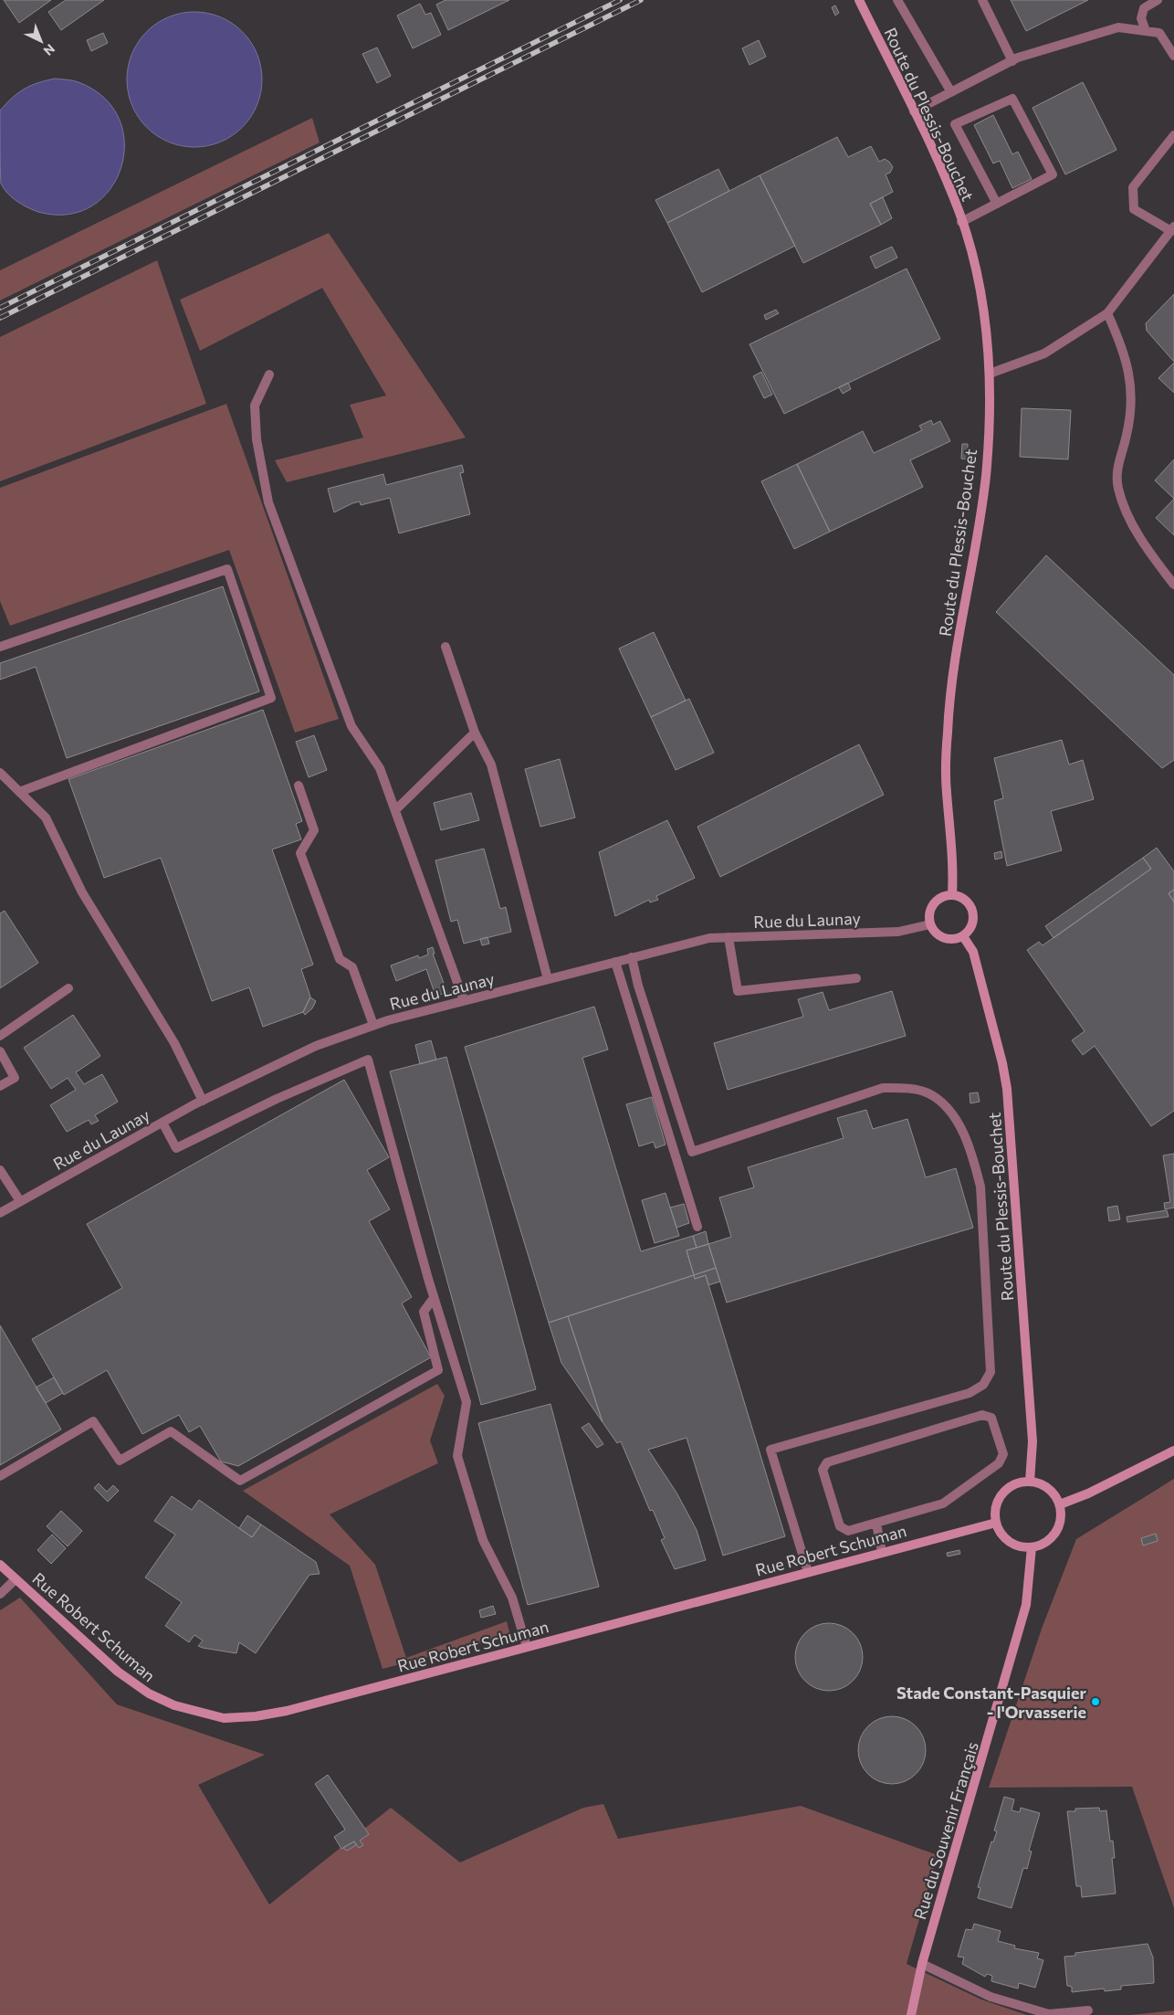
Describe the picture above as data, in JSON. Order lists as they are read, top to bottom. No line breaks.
{"streets":{"street":["Route du Plessis-Bouchet","Rue du Launay","Rue Robert Schuman","Rue du Souvenir Français"]},"crossings":[["Route du Plessis-Bouchet","Rue du Launay"],["Route du Plessis-Bouchet","Rue Robert Schuman"],["Route du Plessis-Bouchet","Rue du Souvenir Français"],["Rue Robert Schuman","Rue du Souvenir Français"]],"places":["Stade Constant-Pasquier - l'Orvasserie"],"north":"bottom right"}
